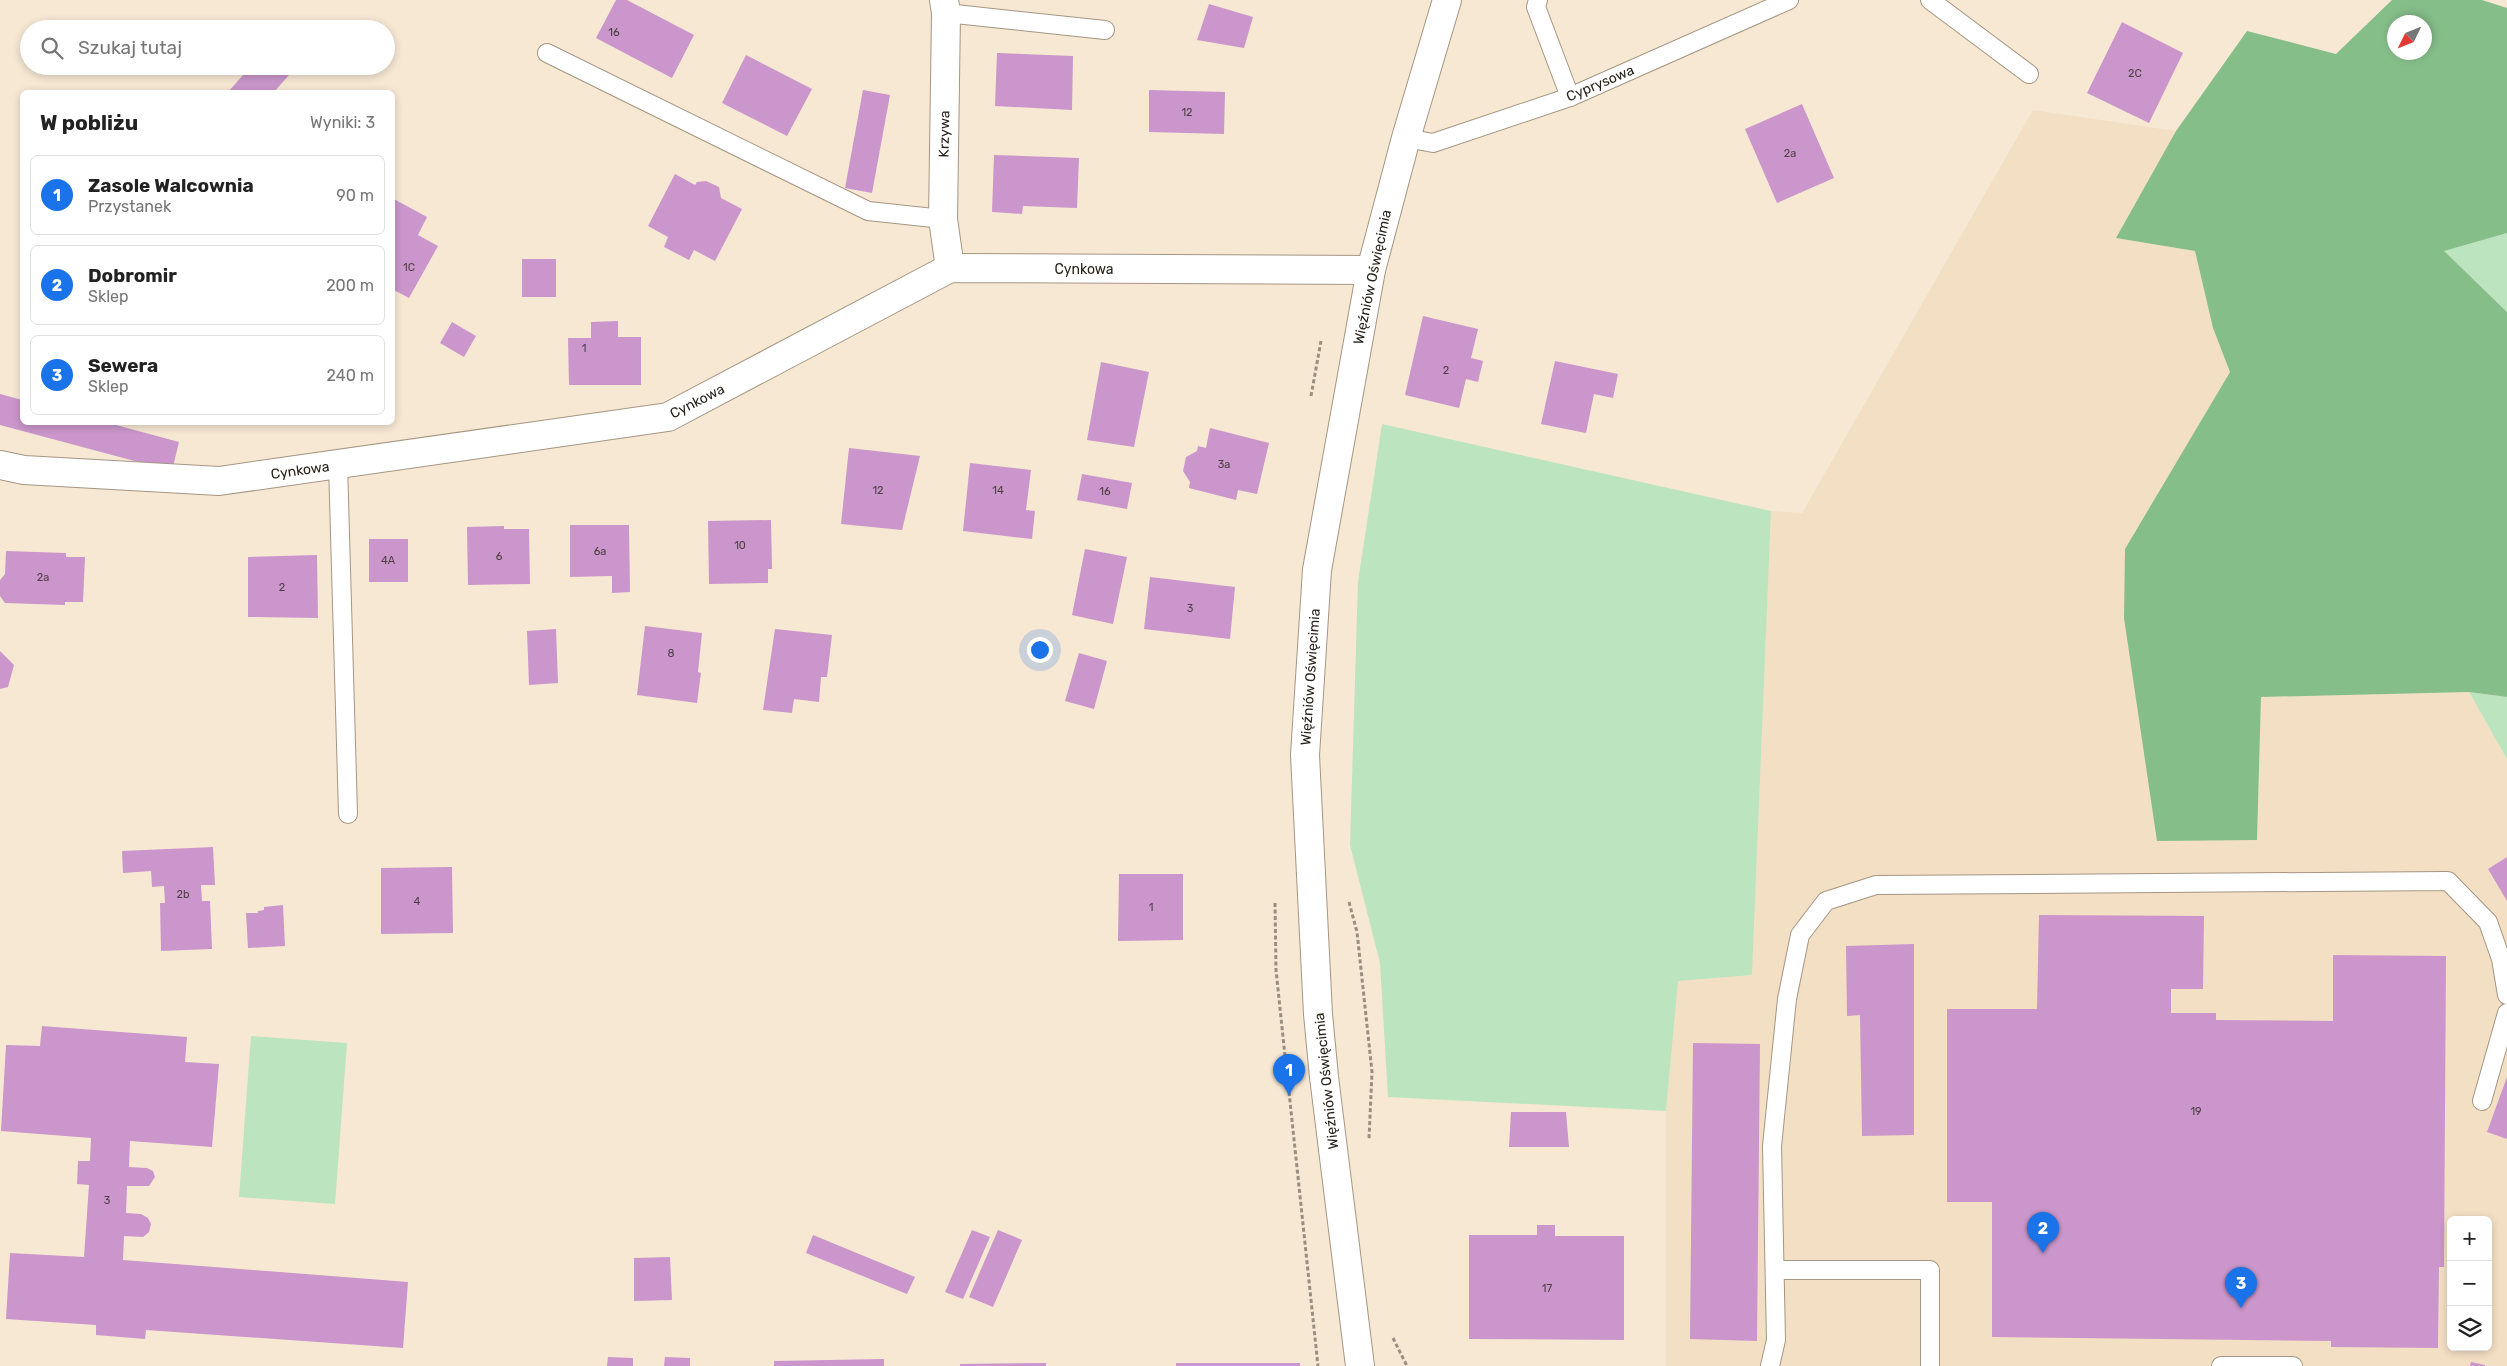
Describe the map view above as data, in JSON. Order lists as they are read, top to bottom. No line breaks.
{"streets":{"street":["Krzywa","Cynkowa","Więźniów Oświęcimia"],"lane":["Cyprysowa"]},"crossings":[["Cyprysowa","Więźniów Oświęcimia"],["Krzywa","Cynkowa"],["Cynkowa","Więźniów Oświęcimia"]],"house_numbers":["16","2C","12","2a","1C","1","2","3a","12","14","16","10","6a","6","4A","2a","2","3","8","2b","4","1","19","3","17"],"north":"bottom left","page":{"search":"Szukaj tutaj","heading":["W pobliżu","Wyniki: 3"],"list":[{"mark":"1","name":"Zasole Walcownia","note":"Przystanek","value":"90 m"},{"mark":"2","name":"Dobromir","note":"Sklep","value":"200 m"},{"mark":"3","name":"Sewera","note":"Sklep","value":"240 m"}],"pins":["1","2","3"],"map_buttons":["+","−"]}}
